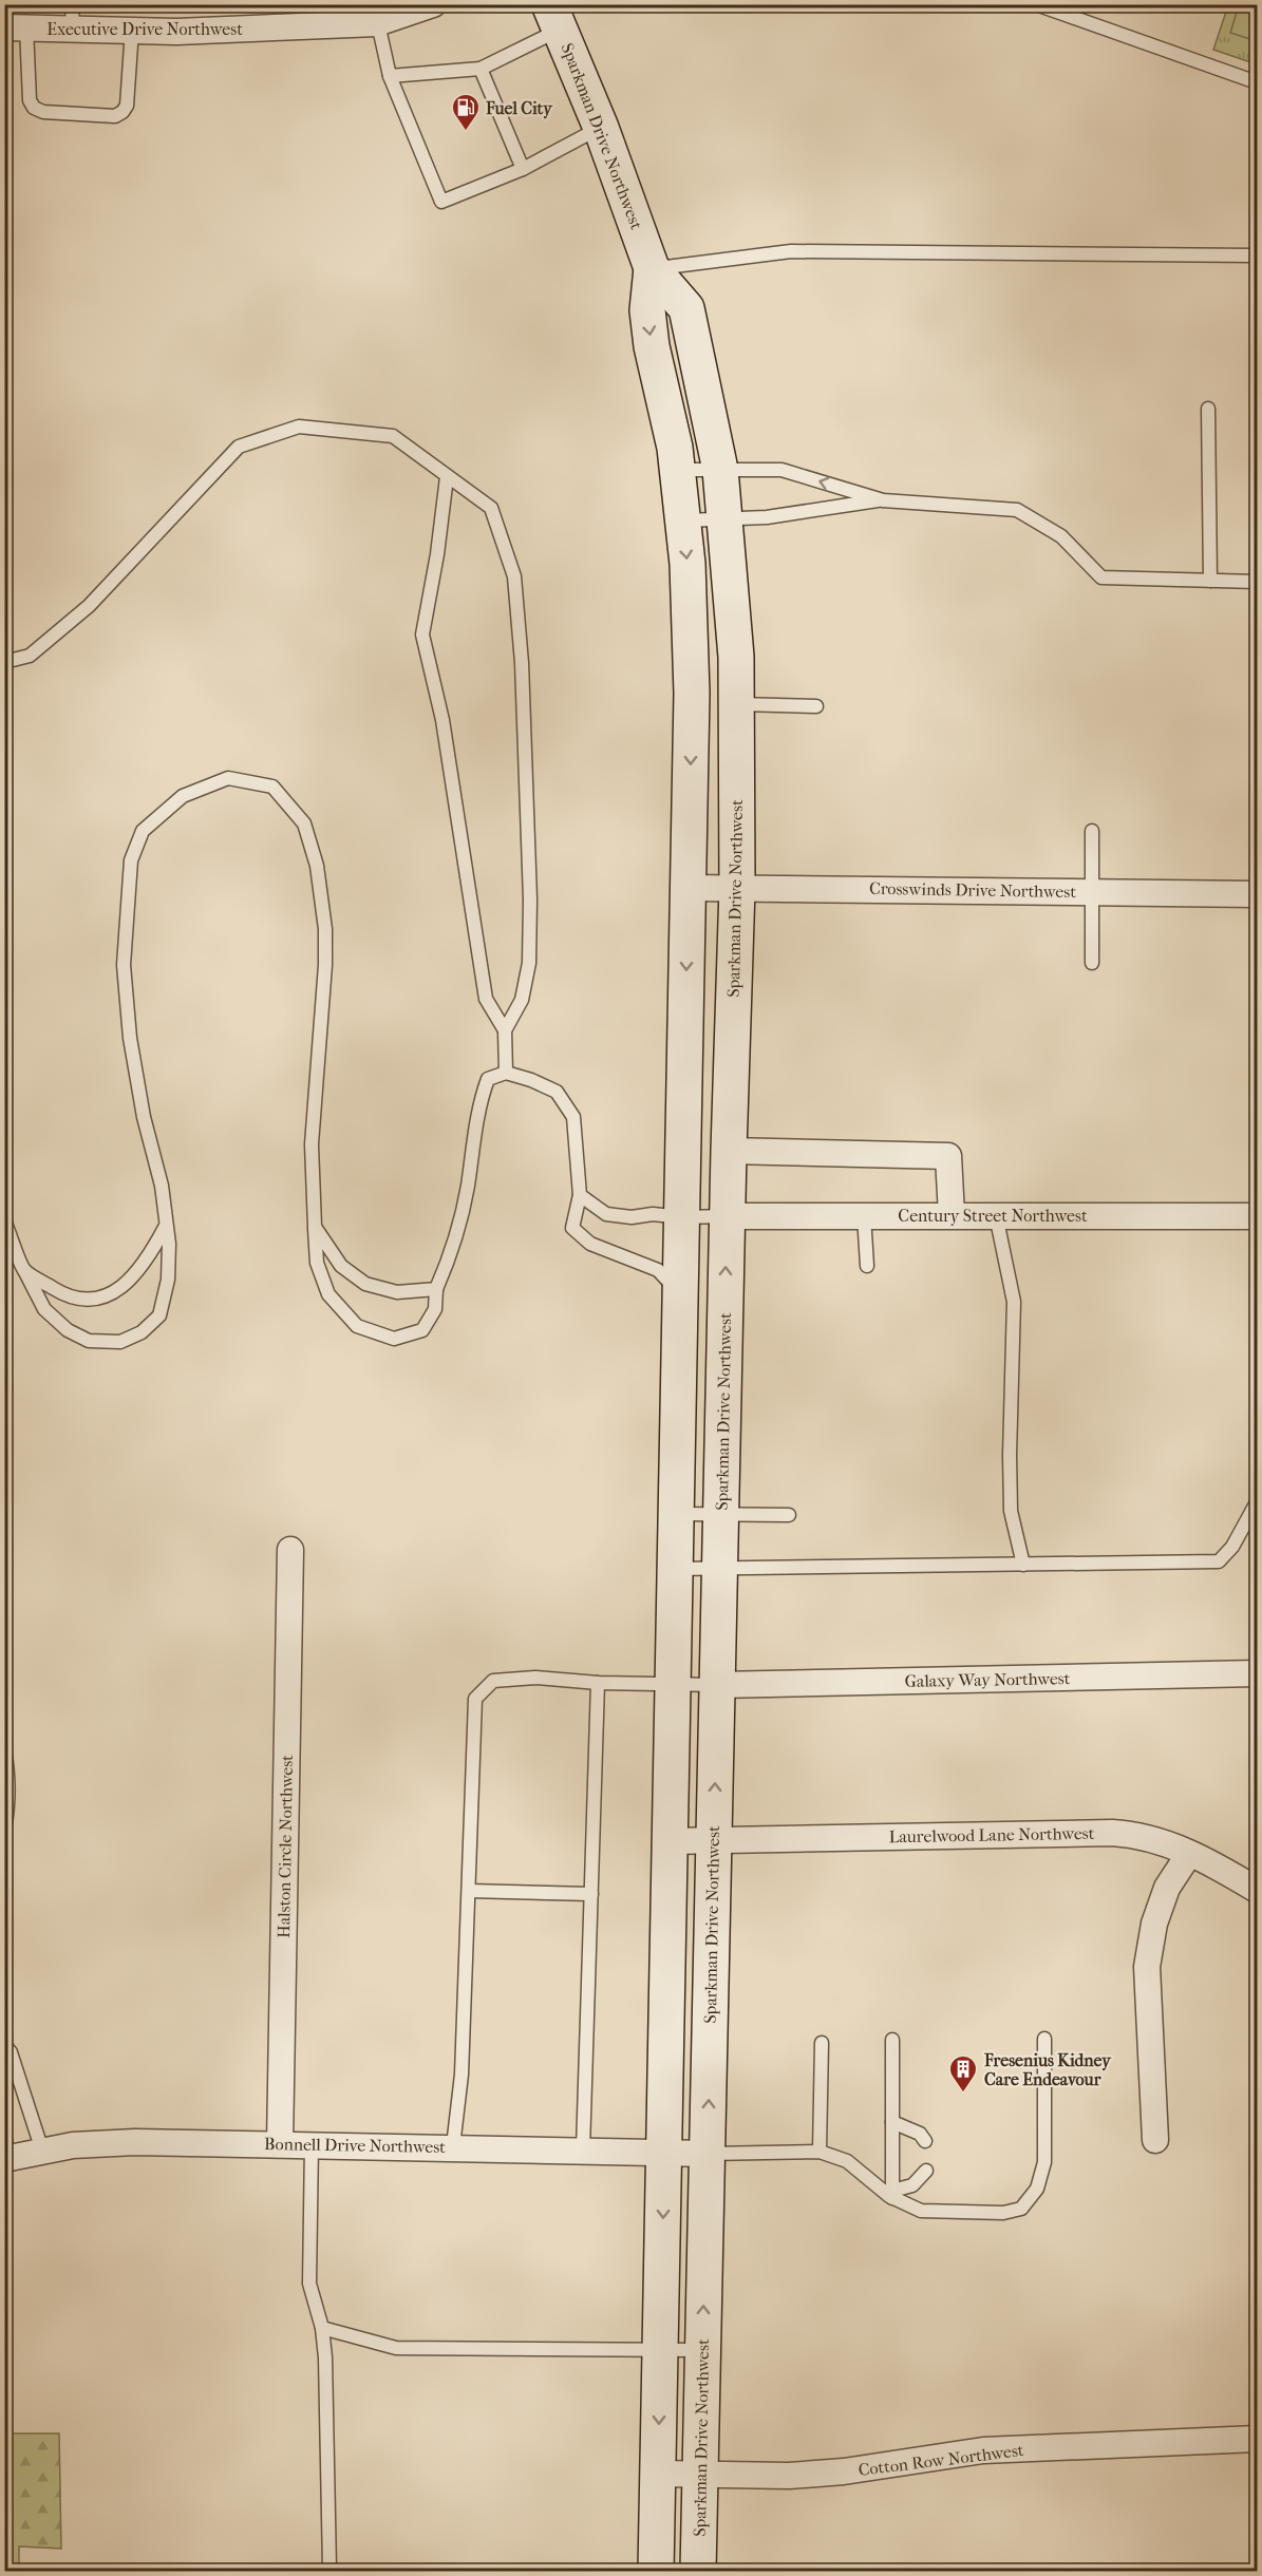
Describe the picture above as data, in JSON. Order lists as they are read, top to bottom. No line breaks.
{"streets":{"main road":["Sparkman Drive Northwest"],"street":["Executive Drive Northwest","Crosswinds Drive Northwest","Century Street Northwest","Galaxy Way Northwest","Laurelwood Lane Northwest","Halston Circle Northwest","Bonnell Drive Northwest","Cotton Row Northwest"]},"crossings":[["Sparkman Drive Northwest","Crosswinds Drive Northwest"],["Sparkman Drive Northwest","Century Street Northwest"],["Sparkman Drive Northwest","Galaxy Way Northwest"],["Sparkman Drive Northwest","Laurelwood Lane Northwest"],["Sparkman Drive Northwest","Bonnell Drive Northwest"],["Sparkman Drive Northwest","Cotton Row Northwest"],["Halston Circle Northwest","Bonnell Drive Northwest"]],"places":{"fuel station":["Fuel City"],"building":["Fresenius Kidney Care Endeavour"]}}
